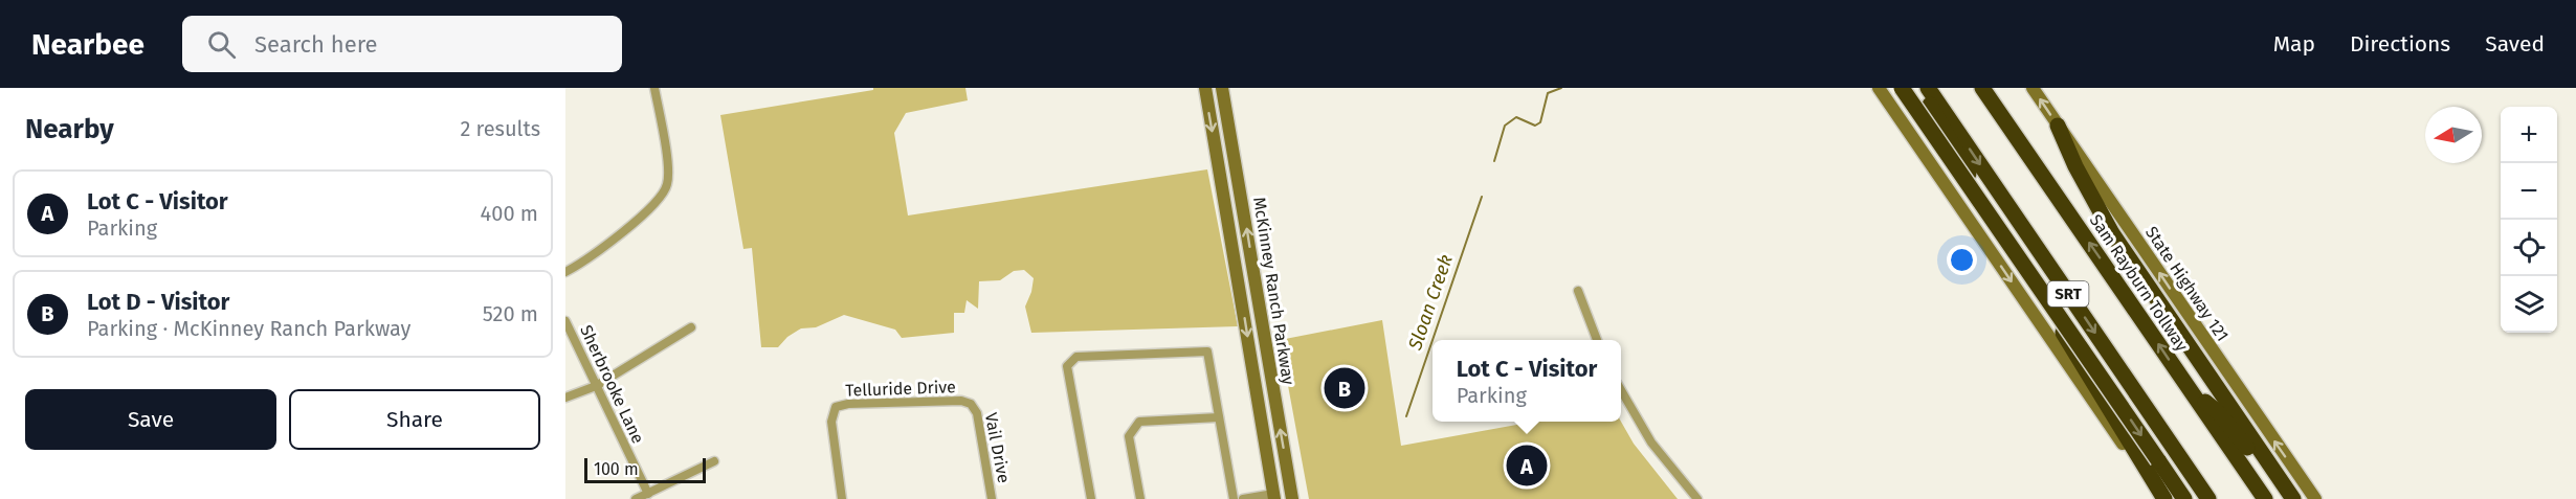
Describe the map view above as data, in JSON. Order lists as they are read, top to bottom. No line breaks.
{"streets":{"highway":["Sam Rayburn Tollway","SRT"],"main road":["State Highway 121","McKinney Ranch Parkway"],"street":["Sherbrooke Lane","Telluride Drive","Vail Drive"]},"crossings":[["Telluride Drive","Vail Drive"]],"one_way":["State Highway 121"],"water":["Sloan Creek"],"scale_bar":"100 m","north":"left","page":{"header":"Nearbee","search":"Search here","nav":["Map","Directions","Saved"],"heading":["Nearby","2 results"],"map_buttons":["+","−"],"list":[{"mark":"A","name":"Lot C - Visitor","note":"Parking","value":"400 m"},{"mark":"B","name":"Lot D - Visitor","note":"Parking · McKinney Ranch Parkway","value":"520 m"}],"popup":["Lot C - Visitor","Parking"],"pins":["B","A"],"buttons":["Save","Share"],"scale":"100 m"}}
